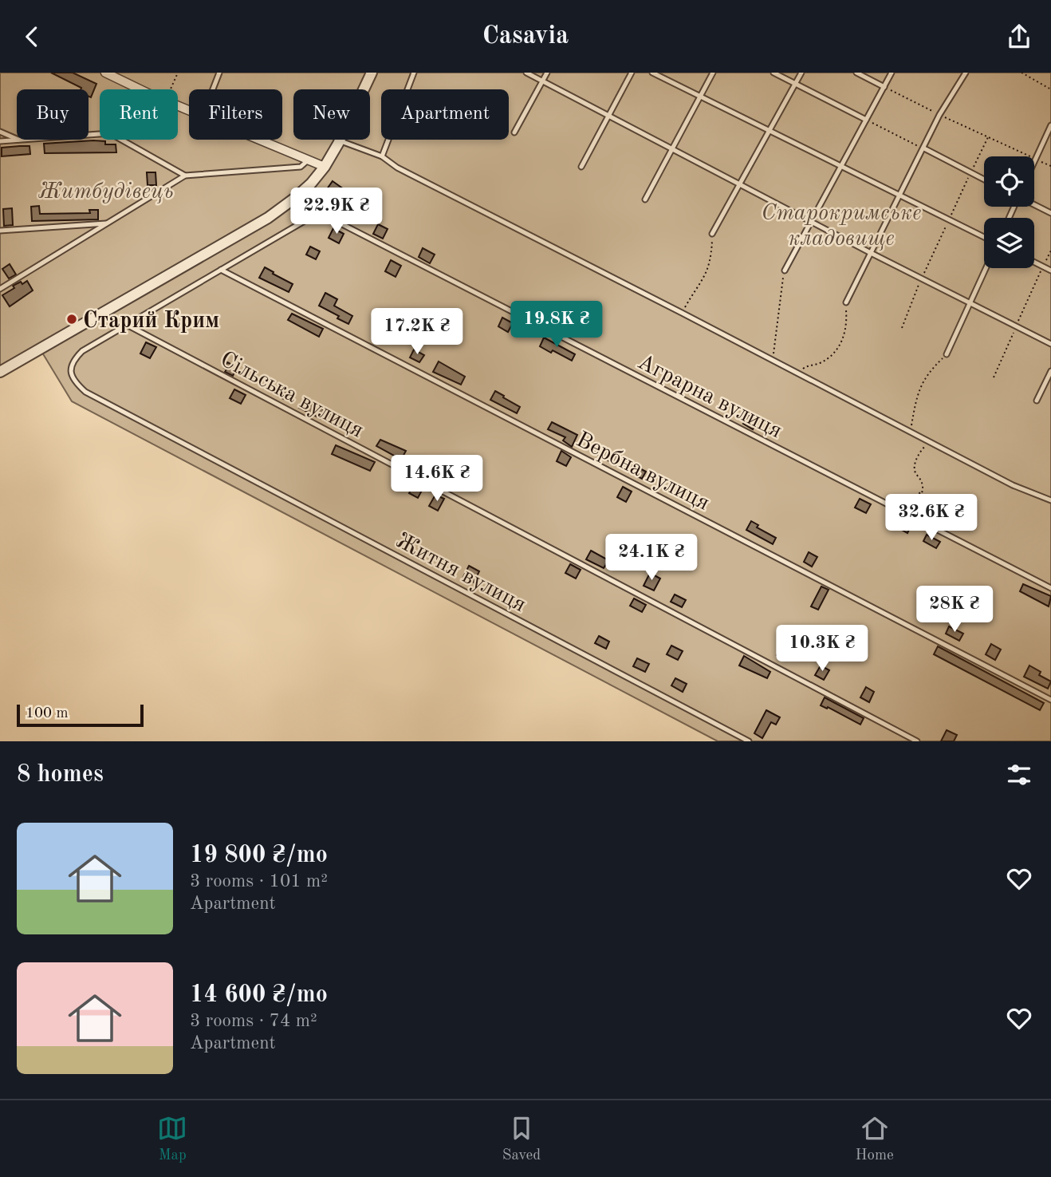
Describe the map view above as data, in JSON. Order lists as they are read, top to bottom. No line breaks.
{"streets":{"lane":["Сільська вулиця","Аграрна вулиця","Вербна вулиця","Житня вулиця"]},"crossings":[["Сільська вулиця","Житня вулиця"]],"parks":["Житбудівець","Старокримське кладовище"],"places":["Старий Крим"],"scale_bar":"100 m","page":{"header":"Casavia","chip":["Buy","Rent","Filters","New","Apartment"],"price":["22.9K ₴","19.8K ₴","17.2K ₴","14.6K ₴","32.6K ₴","24.1K ₴","28K ₴","10.3K ₴"],"scale":"100 m","heading":"8 homes","list":[{"name":"19 800 ₴/mo","note":"3 rooms · 101 m² · Apartment"},{"name":"14 600 ₴/mo","note":"3 rooms · 74 m² · Apartment"}],"tabs":["Map","Saved","Home"]}}
